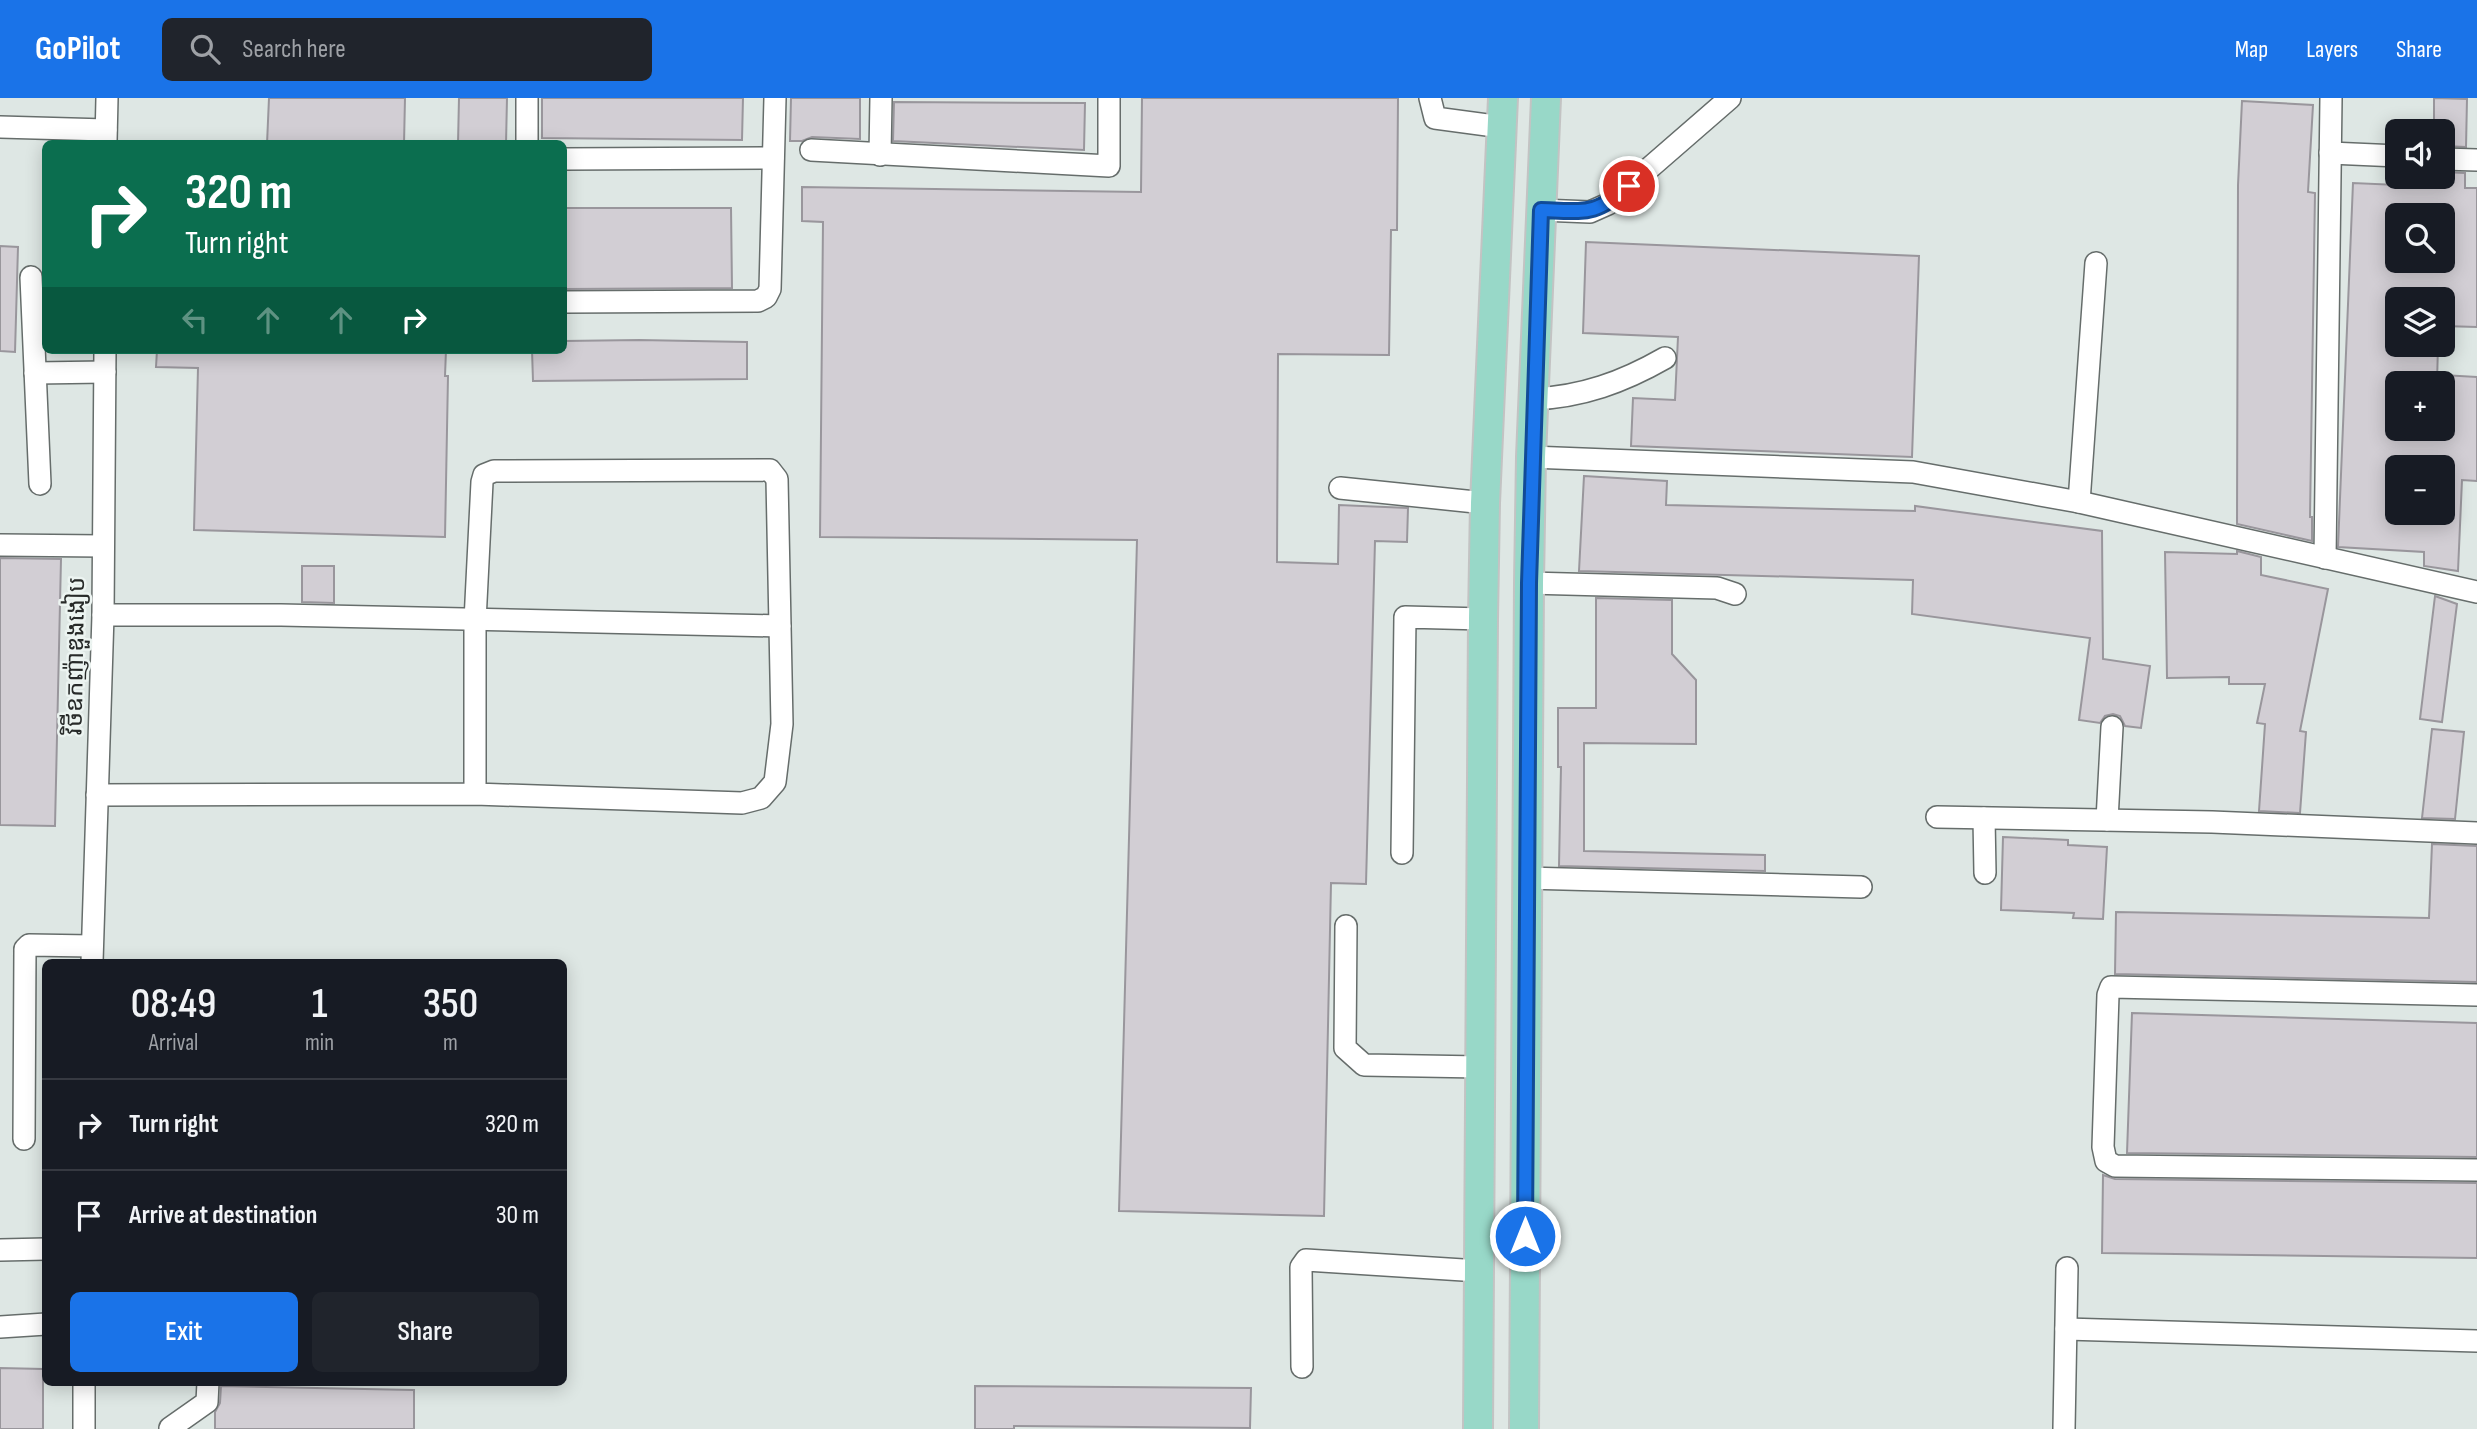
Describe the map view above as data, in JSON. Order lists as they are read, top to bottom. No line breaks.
{"streets":{"street":["វិថីឧកញ៉ាឌួងងៀប"]},"page":{"header":"GoPilot","search":"Search here","nav":["Map","Layers","Share"],"map_buttons":["+","−"],"turn":["320 m","Turn right"],"eta":["08:49","Arrival","1","min","350","m"],"list":[{"name":"Turn right","value":"320 m"},{"name":"Arrive at destination","value":"30 m"}],"buttons":["Exit","Share"]}}
